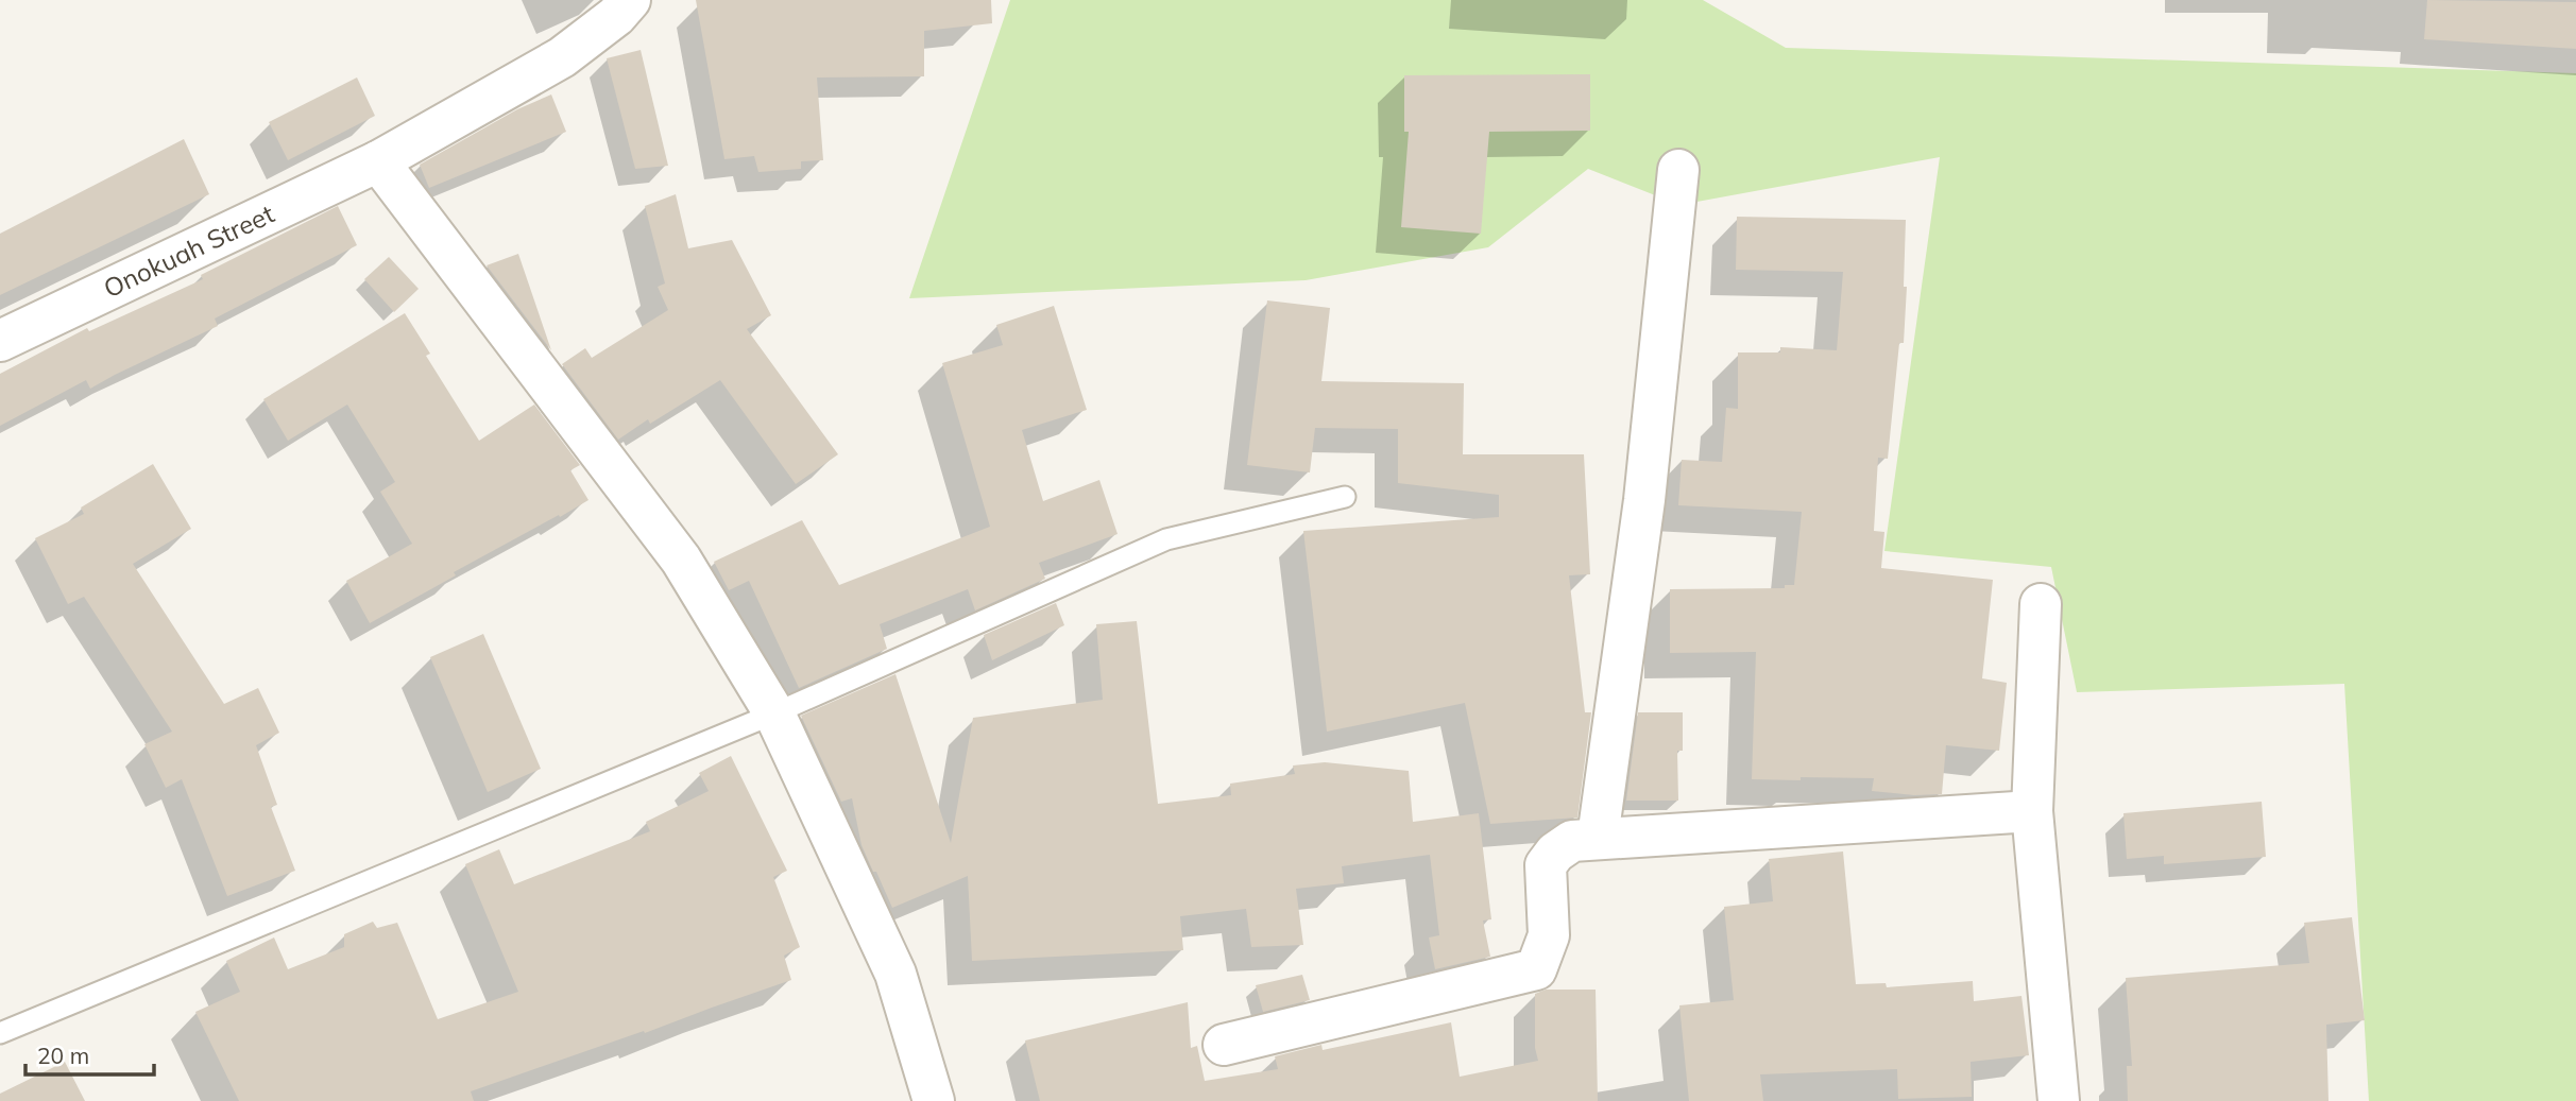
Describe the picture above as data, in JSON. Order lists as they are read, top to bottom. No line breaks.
{"streets":{"street":["Onokuah Street"]},"scale_bar":"20 m"}
